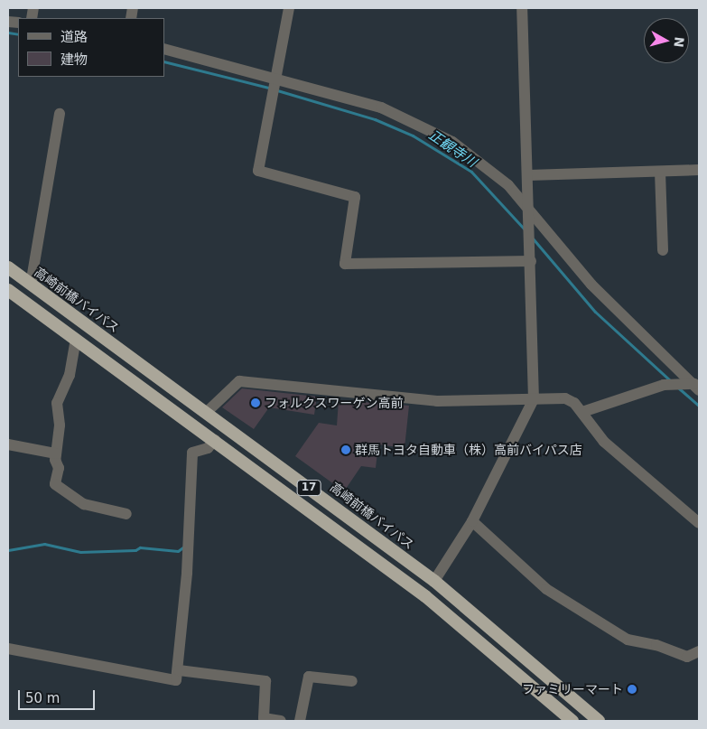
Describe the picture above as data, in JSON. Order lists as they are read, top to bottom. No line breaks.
{"streets":{"highway":["高崎前橋バイパス","17"]},"water":["正観寺川"],"places":["フォルクスワーゲン高前","群馬トヨタ自動車（株）高前バイパス店","ファミリーマート"],"legend":["道路","建物"],"scale_bar":"50 m","north":"right"}
